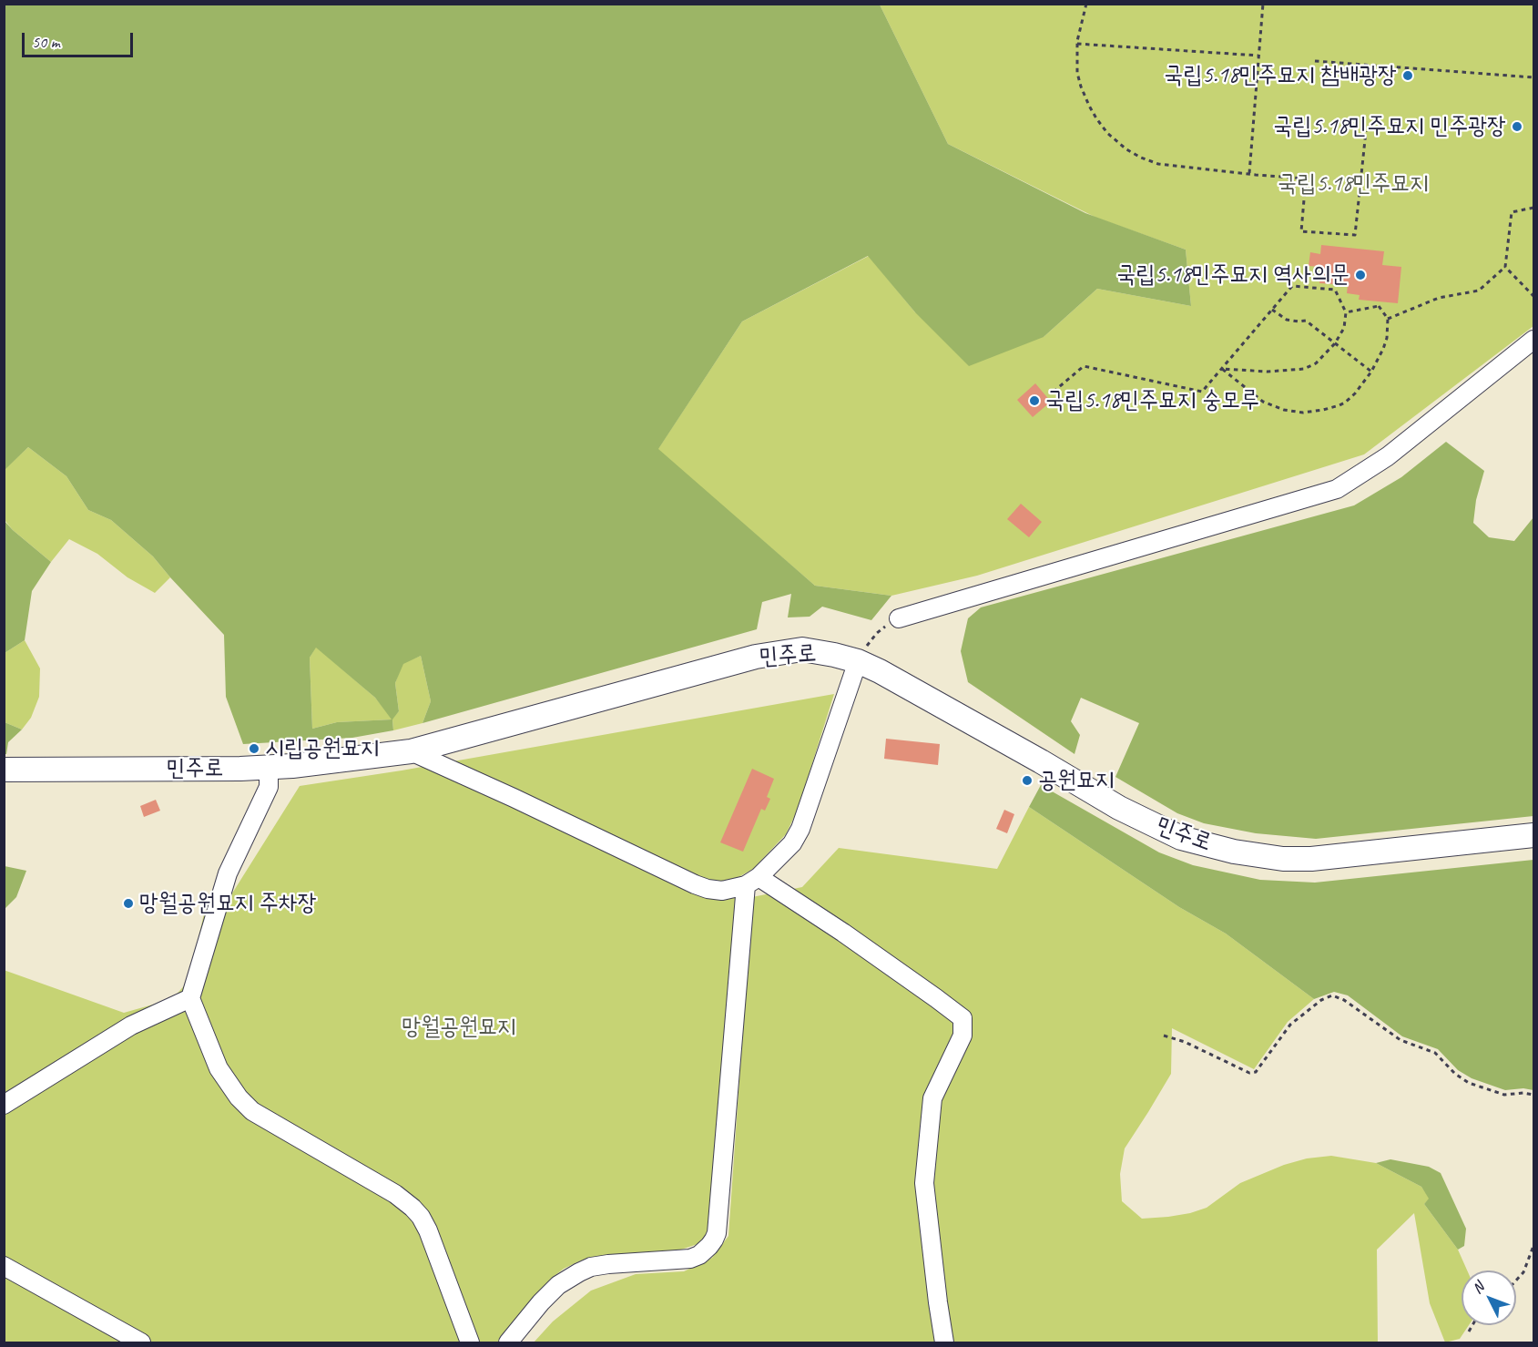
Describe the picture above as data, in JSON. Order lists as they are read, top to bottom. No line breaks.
{"streets":{"main road":["민주로"]},"parks":["국립5.18민주묘지","망월공원묘지"],"places":["국립5.18민주묘지 참배광장","국립5.18민주묘지 민주광장","국립5.18민주묘지 역사의문","국립5.18민주묘지 숭모루","시립공원묘지","공원묘지","망월공원묘지 주차장"],"scale_bar":"50 m","north":"top left"}
